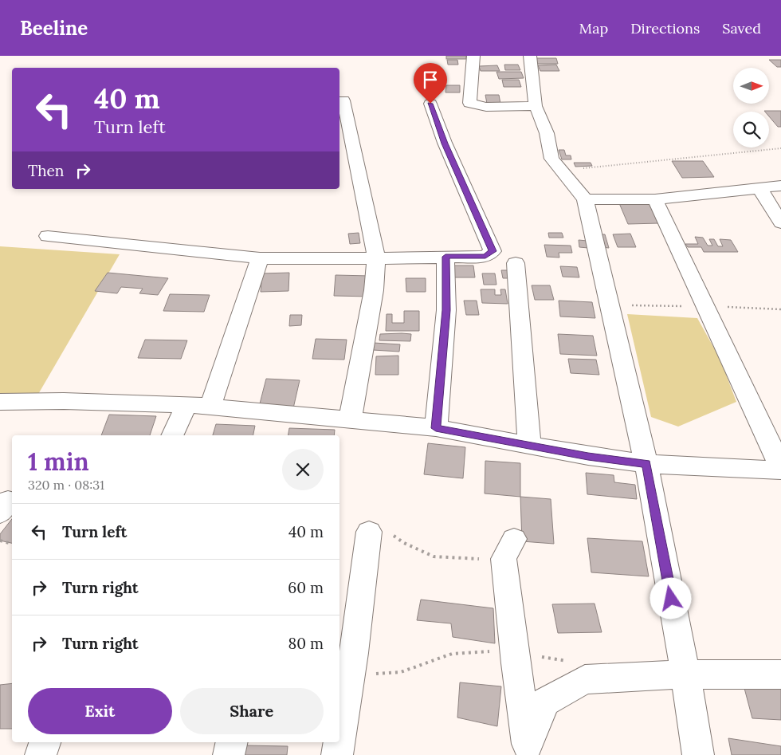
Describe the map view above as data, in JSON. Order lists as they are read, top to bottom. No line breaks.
{"north":"right","page":{"header":"Beeline","nav":["Map","Directions","Saved"],"turn":["40 m","Turn left"],"then":"Then","heading":["1 min","320 m · 08:31"],"list":[{"name":"Turn left","value":"40 m"},{"name":"Turn right","value":"60 m"},{"name":"Turn right","value":"80 m"}],"buttons":["Exit","Share"]}}
